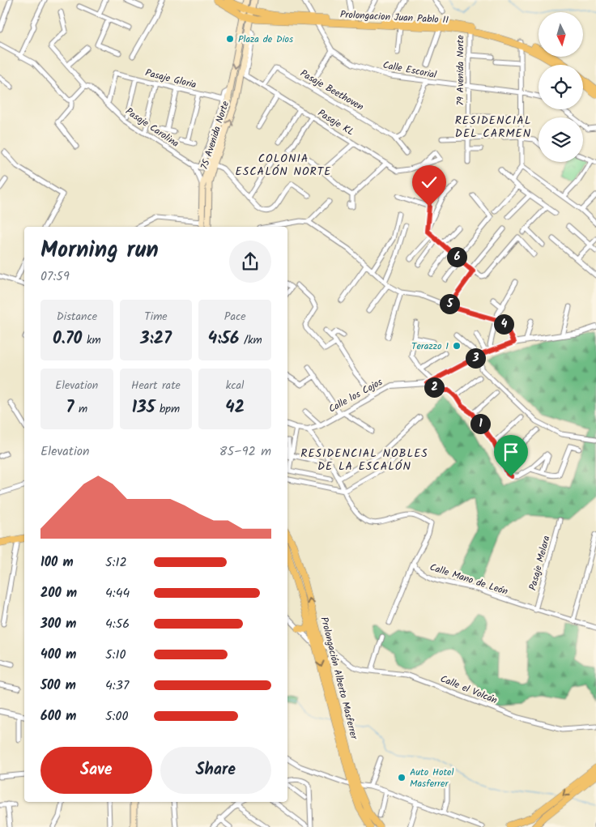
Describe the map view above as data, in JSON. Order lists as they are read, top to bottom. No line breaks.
{"streets":{"main road":["Prolongacion Juan Pablo II","75 Avenida Norte","Prolongación Alberto Masferrer"],"street":["Calle Escorial","79 Avenida Norte","Pasaje Gloria","Pasaje Beethoven","Pasaje KL","Pasaje Carolina","Calle los Cojos","Pasaje Melara","Calle Mano de León","Calle el Volcán"]},"crossings":[["Prolongacion Juan Pablo II","Calle Escorial"],["Prolongacion Juan Pablo II","79 Avenida Norte"],["Prolongacion Juan Pablo II","75 Avenida Norte"],["Calle Escorial","79 Avenida Norte"],["Pasaje Beethoven","Pasaje KL"],["Pasaje KL","75 Avenida Norte"],["Pasaje Carolina","75 Avenida Norte"],["Pasaje Melara","Calle Mano de León"],["Prolongación Alberto Masferrer","Calle el Volcán"]],"districts":["RESIDENCIAL DEL CARMEN","COLONIA ESCALÓN NORTE","RESIDENCIAL NOBLES DE LA ESCALÓN"],"places":["Plaza de Dios","Terazzo 1","Auto Hotel Masferrer"],"north":"bottom","page":{"heading":["Morning run","07:59"],"pins":["6","5","4","3","2","1"],"stats":[["Distance","0.70 km"],["Time","3:27"],["Pace","4:56 /km"],["Elevation","7 m"],["Heart rate","135 bpm"],["kcal","42"]],"chart":["Elevation","85–92 m"],"list":[{"name":"100 m","note":"5:12"},{"name":"200 m","note":"4:44"},{"name":"300 m","note":"4:56"},{"name":"400 m","note":"5:10"},{"name":"500 m","note":"4:37"},{"name":"600 m","note":"5:00"}],"buttons":["Save","Share"]}}
